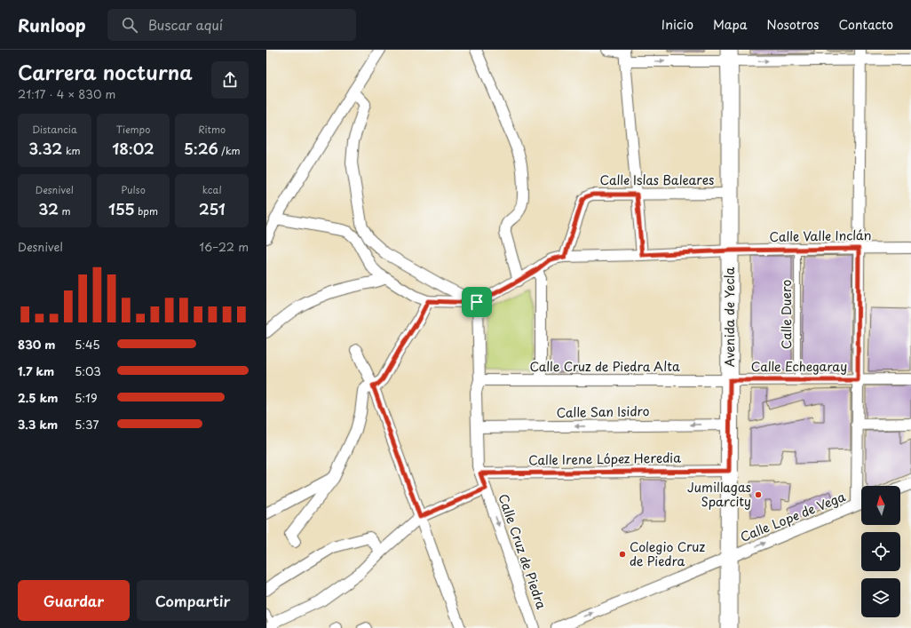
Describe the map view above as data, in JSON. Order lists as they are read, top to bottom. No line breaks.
{"streets":{"main road":["Avenida de Yecla"],"street":["Calle Islas Baleares","Calle Valle Inclán","Calle Cruz de Piedra Alta","Calle Echegaray","Calle San Isidro","Calle Irene López Heredia","Calle Lope de Vega","Calle Cruz de Piedra"],"lane":["Calle Duero"]},"crossings":[["Calle Islas Baleares","Calle Valle Inclán"],["Calle Islas Baleares","Avenida de Yecla"],["Calle Valle Inclán","Calle Duero"],["Calle Valle Inclán","Avenida de Yecla"],["Calle Valle Inclán","Calle Cruz de Piedra"],["Calle Duero","Calle Echegaray"],["Avenida de Yecla","Calle Cruz de Piedra Alta"],["Avenida de Yecla","Calle Echegaray"],["Avenida de Yecla","Calle San Isidro"],["Avenida de Yecla","Calle Irene López Heredia"],["Avenida de Yecla","Calle Lope de Vega"],["Calle Cruz de Piedra Alta","Calle Echegaray"],["Calle Cruz de Piedra Alta","Calle Cruz de Piedra"],["Calle San Isidro","Calle Cruz de Piedra"],["Calle Irene López Heredia","Calle Cruz de Piedra"]],"one_way":["Calle San Isidro","Calle Lope de Vega"],"places":["Jumillagas Sparcity","Colegio Cruz de Piedra"],"north":"top","page":{"header":"Runloop","search":"Buscar aquí","nav":["Inicio","Mapa","Nosotros","Contacto"],"heading":["Carrera nocturna","21:17 · 4 × 830 m"],"stats":[["Distancia","3.32 km"],["Tiempo","18:02"],["Ritmo","5:26 /km"],["Desnivel","32 m"],["Pulso","155 bpm"],["kcal","251"]],"chart":["Desnivel","16–22 m"],"list":[{"name":"830 m","note":"5:45"},{"name":"1.7 km","note":"5:03"},{"name":"2.5 km","note":"5:19"},{"name":"3.3 km","note":"5:37"}],"buttons":["Guardar","Compartir"]}}
